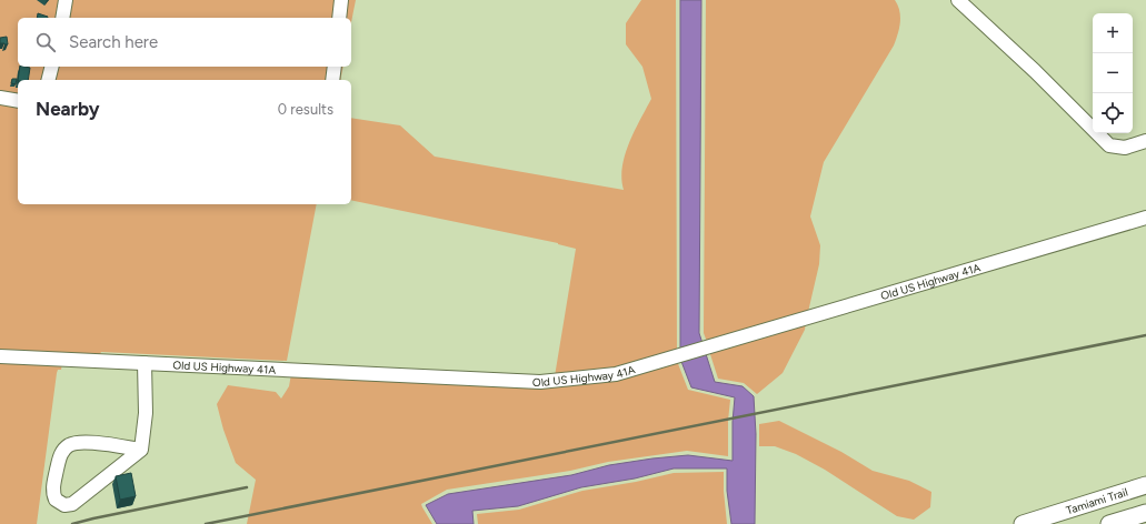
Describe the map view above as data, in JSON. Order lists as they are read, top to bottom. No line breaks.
{"streets":{"main road":["Tamiami Trail"],"street":["Old US Highway 41A"]},"page":{"map_buttons":["+","−"],"search":"Search here","heading":["Nearby","0 results"]}}
